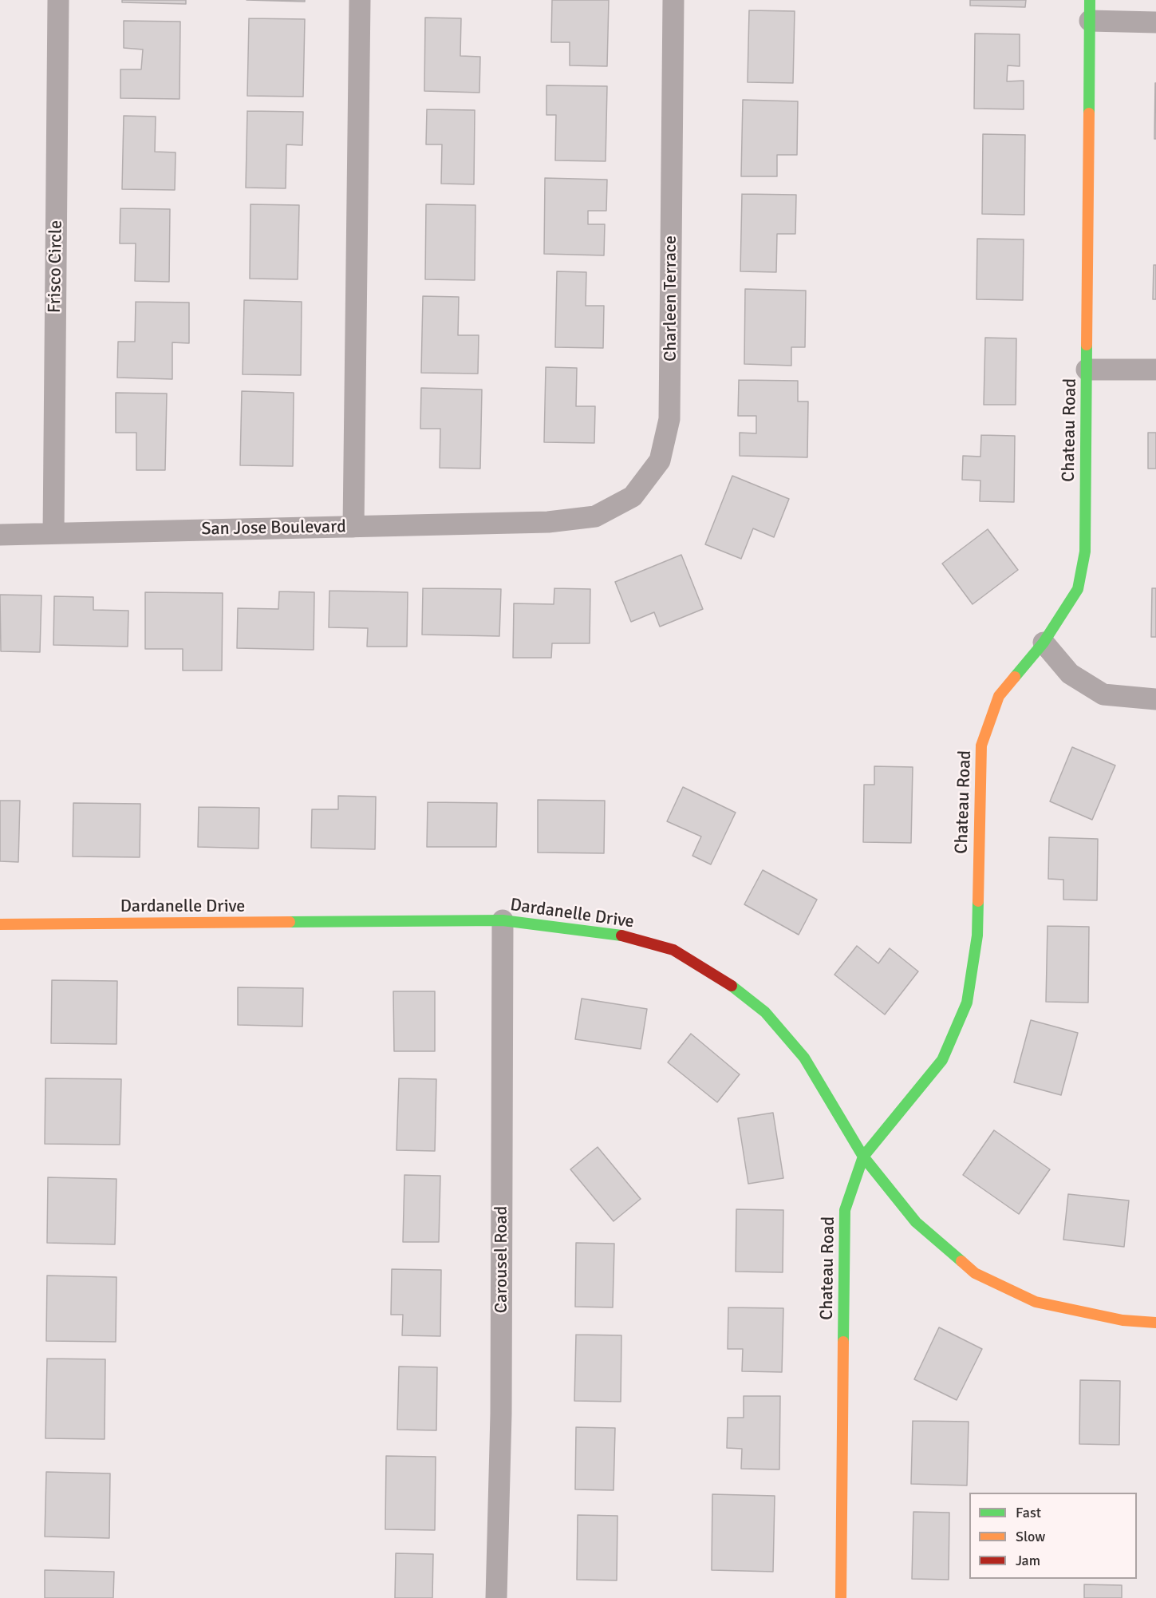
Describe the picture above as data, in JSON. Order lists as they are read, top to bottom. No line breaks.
{"streets":{"street":["Frisco Circle","Charleen Terrace","Chateau Road","San Jose Boulevard","Dardanelle Drive","Carousel Road"]},"crossings":[["Frisco Circle","San Jose Boulevard"],["Charleen Terrace","San Jose Boulevard"],["Chateau Road","Dardanelle Drive"],["Dardanelle Drive","Carousel Road"]],"legend":["Fast","Slow","Jam"]}
